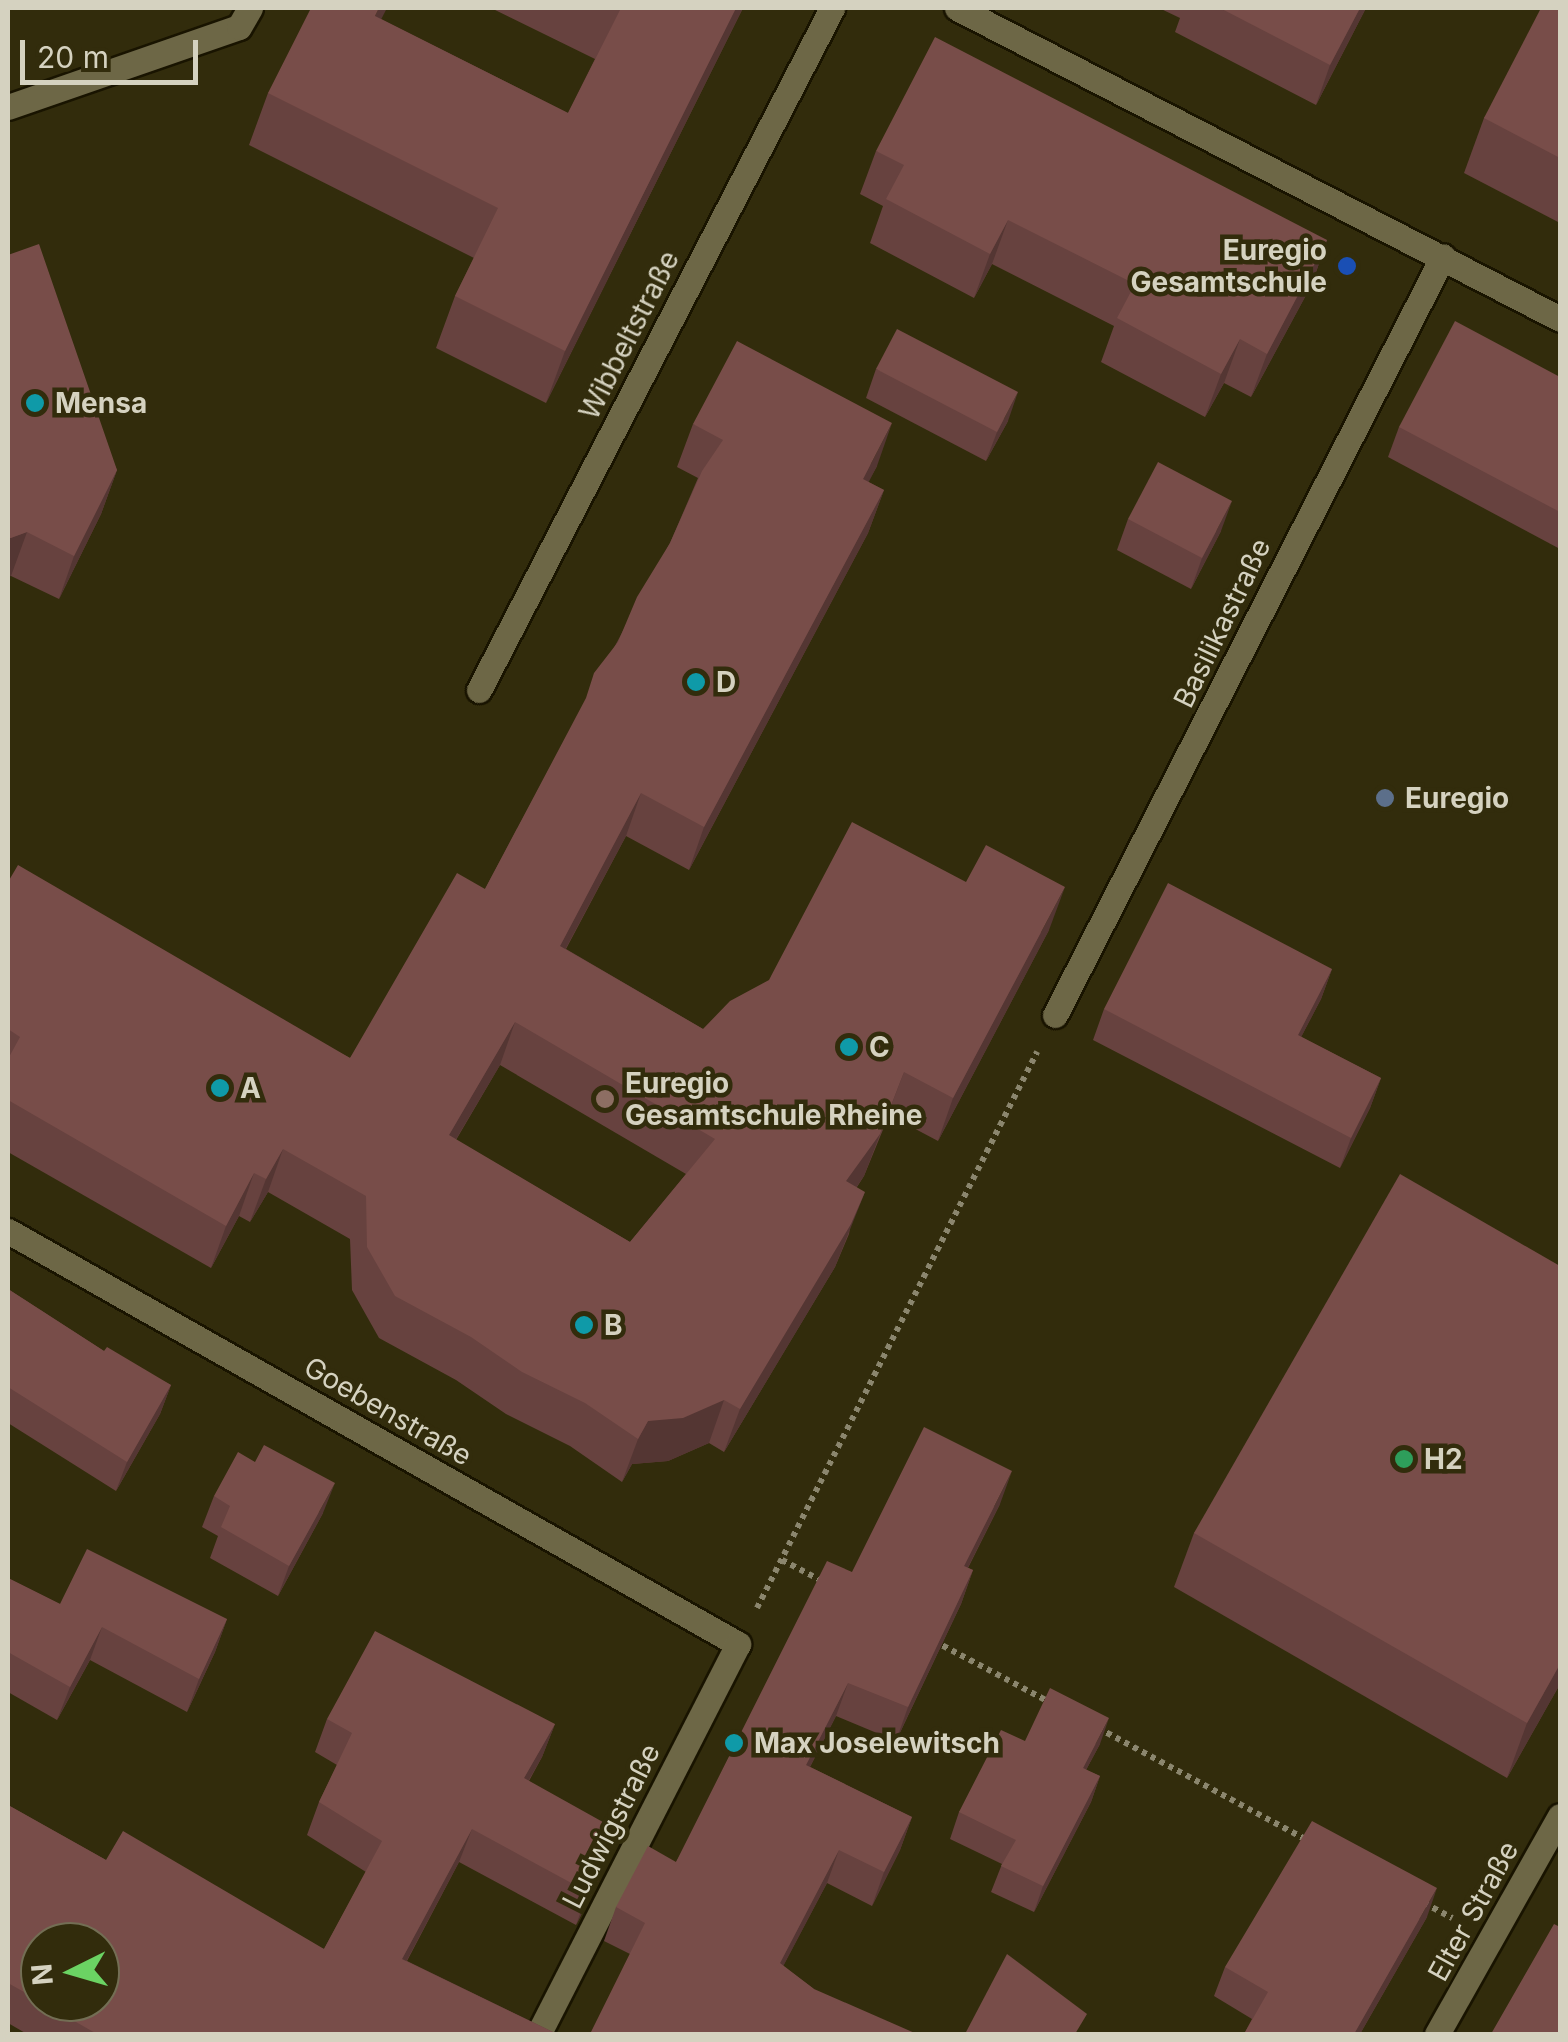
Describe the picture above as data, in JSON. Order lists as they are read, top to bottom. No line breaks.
{"streets":{"street":["Wibbeltstraße","Basilikastraße","Goebenstraße","Ludwigstraße","Elter Straße"]},"crossings":[["Goebenstraße","Ludwigstraße"]],"places":["Euregio Gesamtschule","Mensa","D","Euregio","C","A","Euregio Gesamtschule Rheine","B","H2","Max Joselewitsch"],"scale_bar":"20 m","north":"left"}
